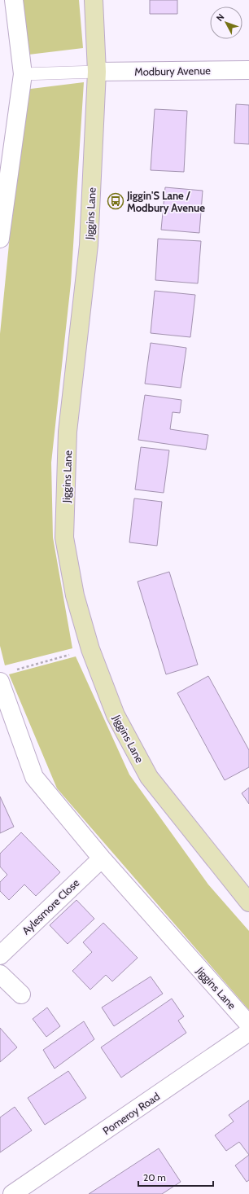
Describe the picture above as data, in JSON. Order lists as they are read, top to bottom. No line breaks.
{"streets":{"street":["Modbury Avenue","Jiggins Lane","Aylesmore Close","Pomeroy Road"]},"crossings":[["Modbury Avenue","Jiggins Lane"],["Jiggins Lane","Aylesmore Close"]],"places":{"bus stop":["Jiggin'S Lane / Modbury Avenue"]},"scale_bar":"20 m","north":"top left"}
